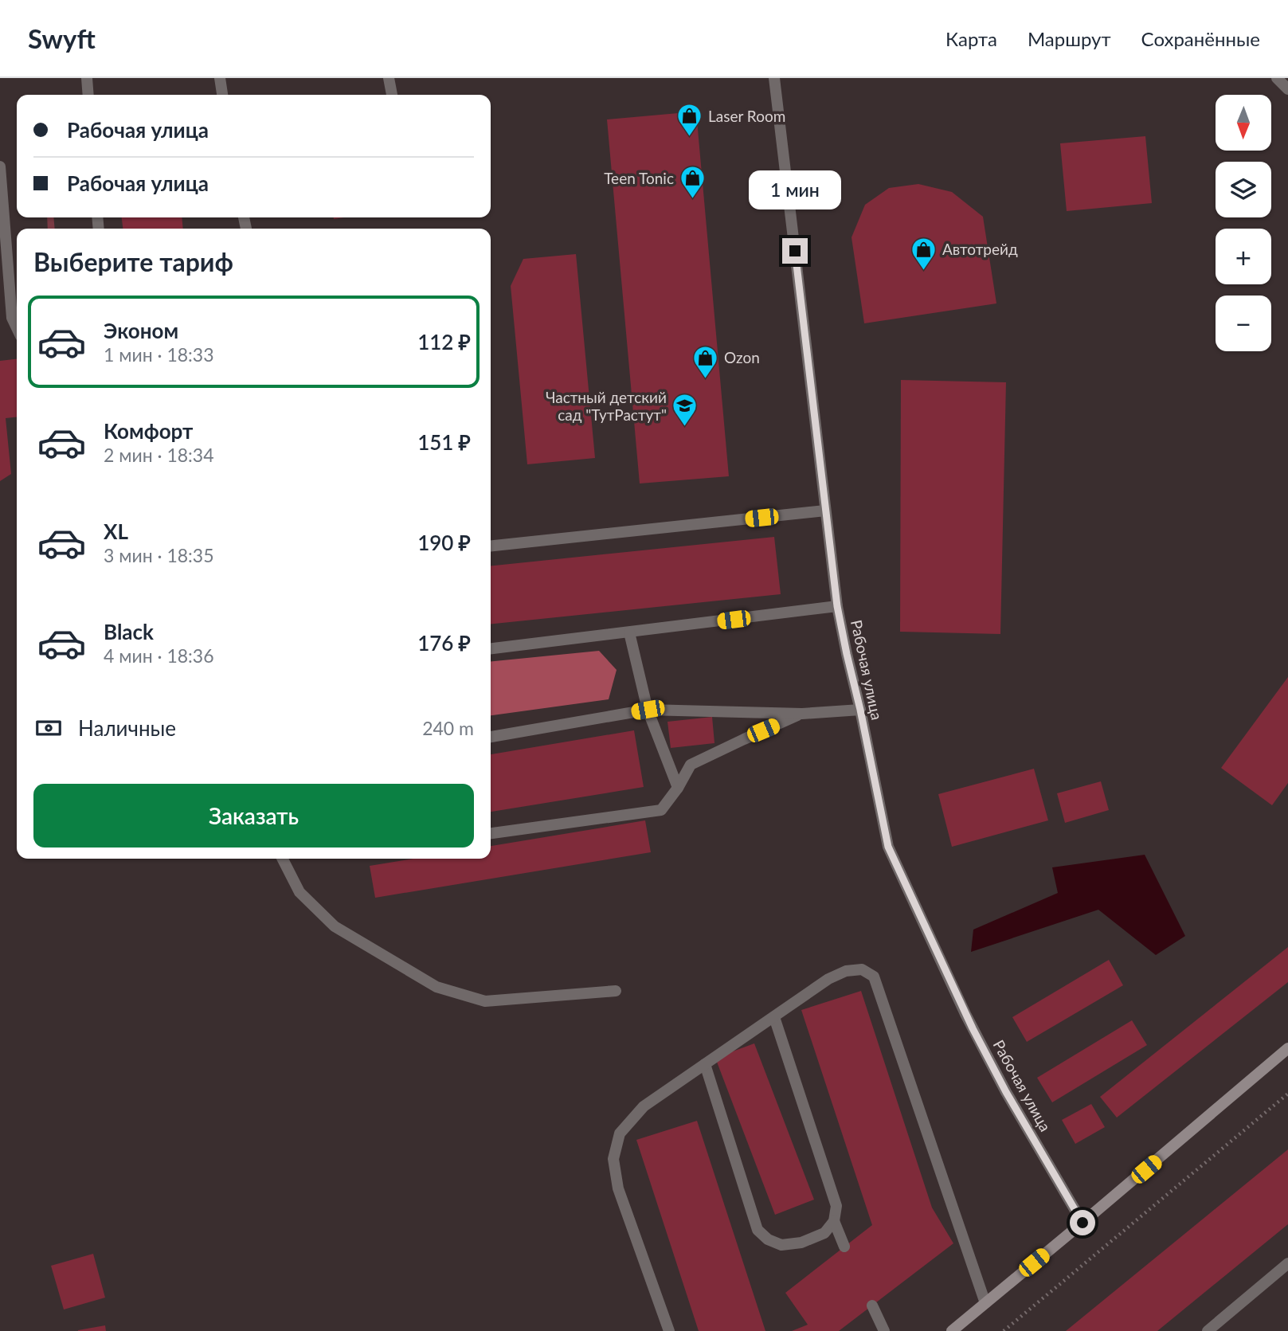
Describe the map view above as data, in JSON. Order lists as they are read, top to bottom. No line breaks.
{"streets":{"street":["Рабочая улица"]},"places":{"shop":["Laser Room","Teen Tonic","Автотрейд","Ozon"],"school or university":["Частный детский сад \"ТутРастут\""]},"north":"bottom","page":{"header":"Swyft","nav":["Карта","Маршрут","Сохранённые"],"map_buttons":["+","−"],"banner":["Рабочая улица","Рабочая улица"],"bubble":"1 мин","heading":"Выберите тариф","list":[{"name":"Эконом","note":"1 мин · 18:33","value":"112 ₽"},{"name":"Комфорт","note":"2 мин · 18:34","value":"151 ₽"},{"name":"XL","note":"3 мин · 18:35","value":"190 ₽"},{"name":"Black","note":"4 мин · 18:36","value":"176 ₽"}],"pay":["Наличные","240 m"],"buttons":"Заказать"}}
